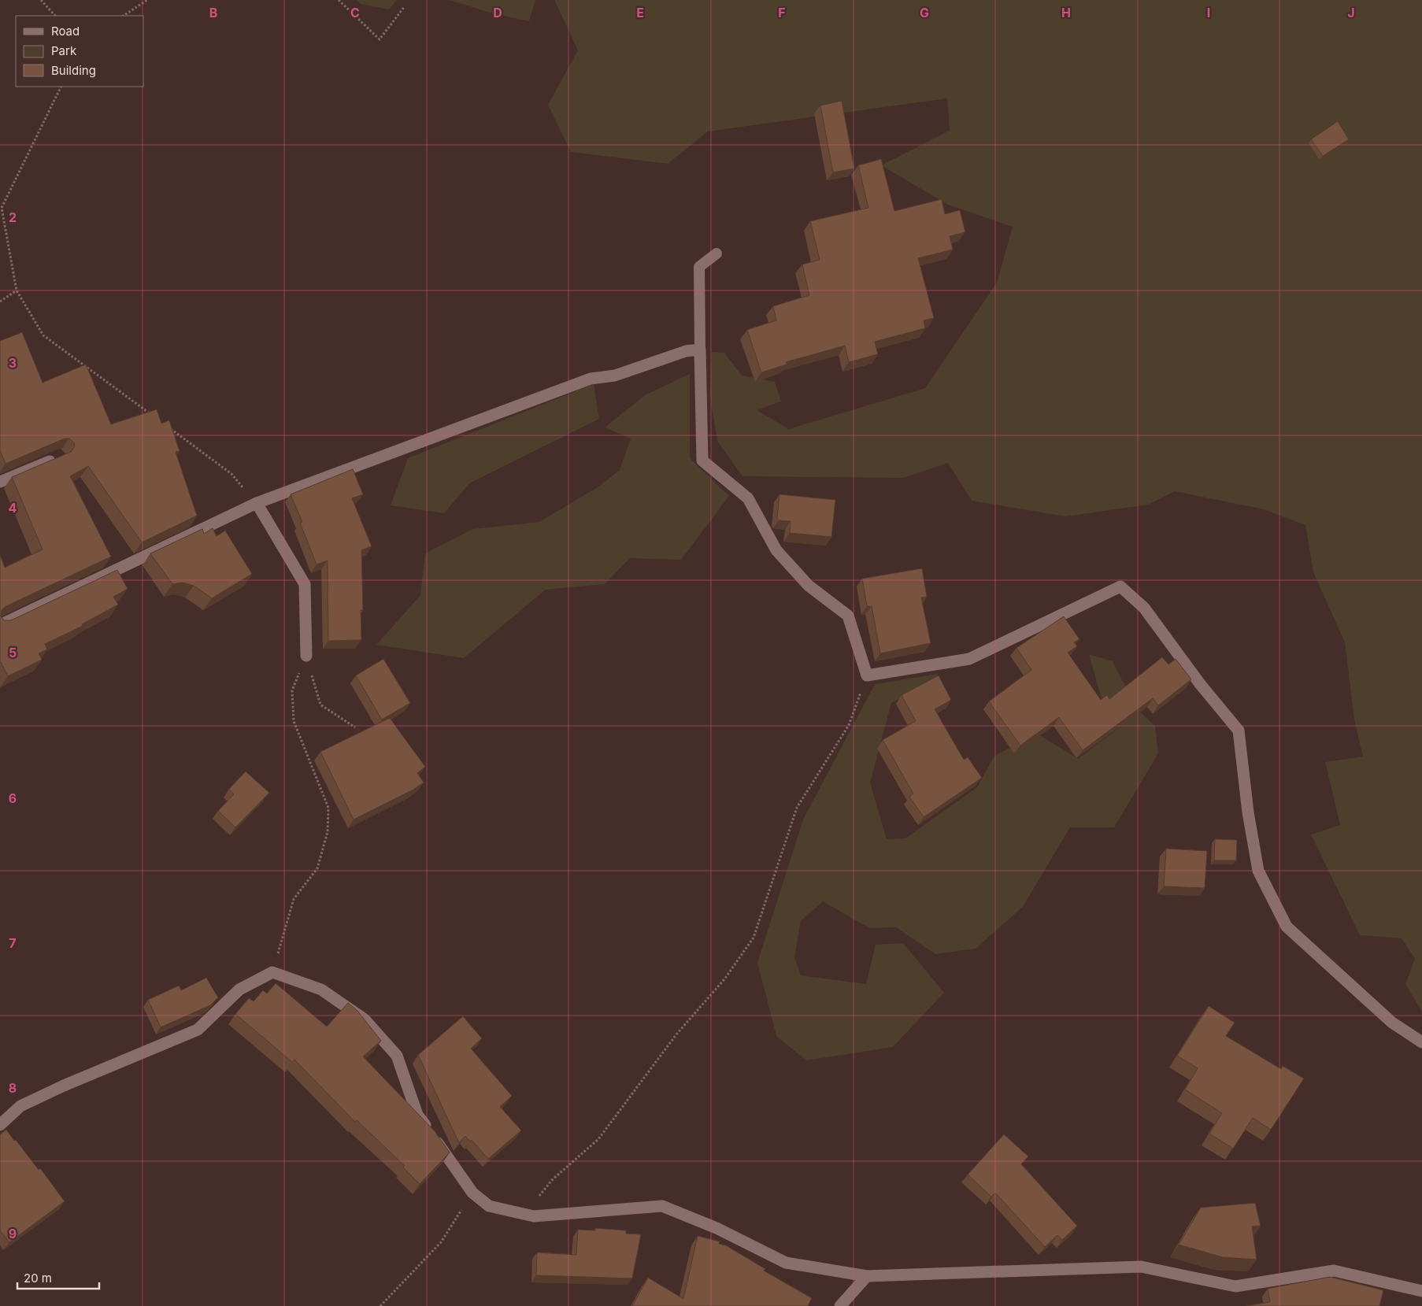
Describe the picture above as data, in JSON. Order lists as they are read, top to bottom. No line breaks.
{"legend":["Road","Park","Building"],"scale_bar":"20 m","grid":{"columns":["B","C","D","E","F","G","H","I","J"],"rows":["2","3","4","5","6","7","8","9"]}}
